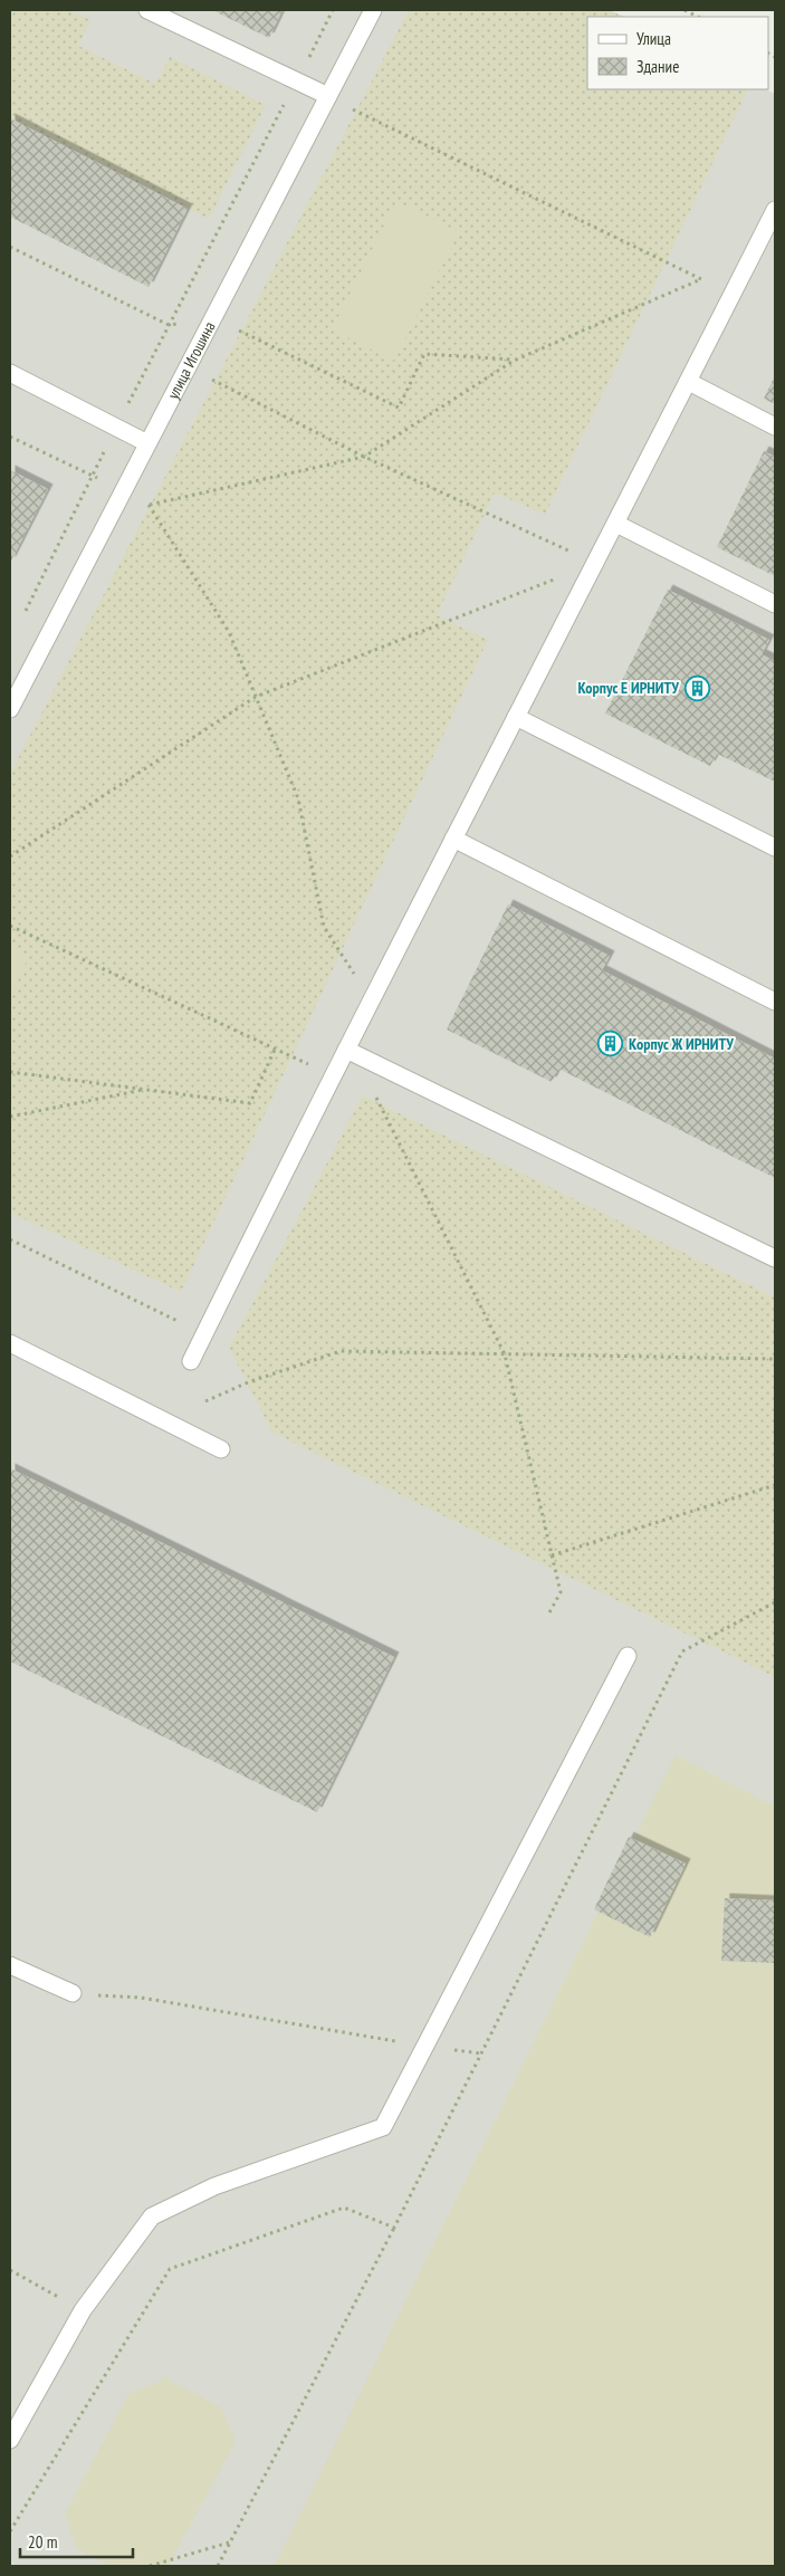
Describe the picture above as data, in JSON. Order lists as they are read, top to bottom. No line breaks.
{"streets":{"street":["улица Игошина"]},"places":{"building":["Корпус Е ИРНИТУ","Корпус Ж ИРНИТУ"]},"legend":["Улица","Здание"],"scale_bar":"20 m"}
